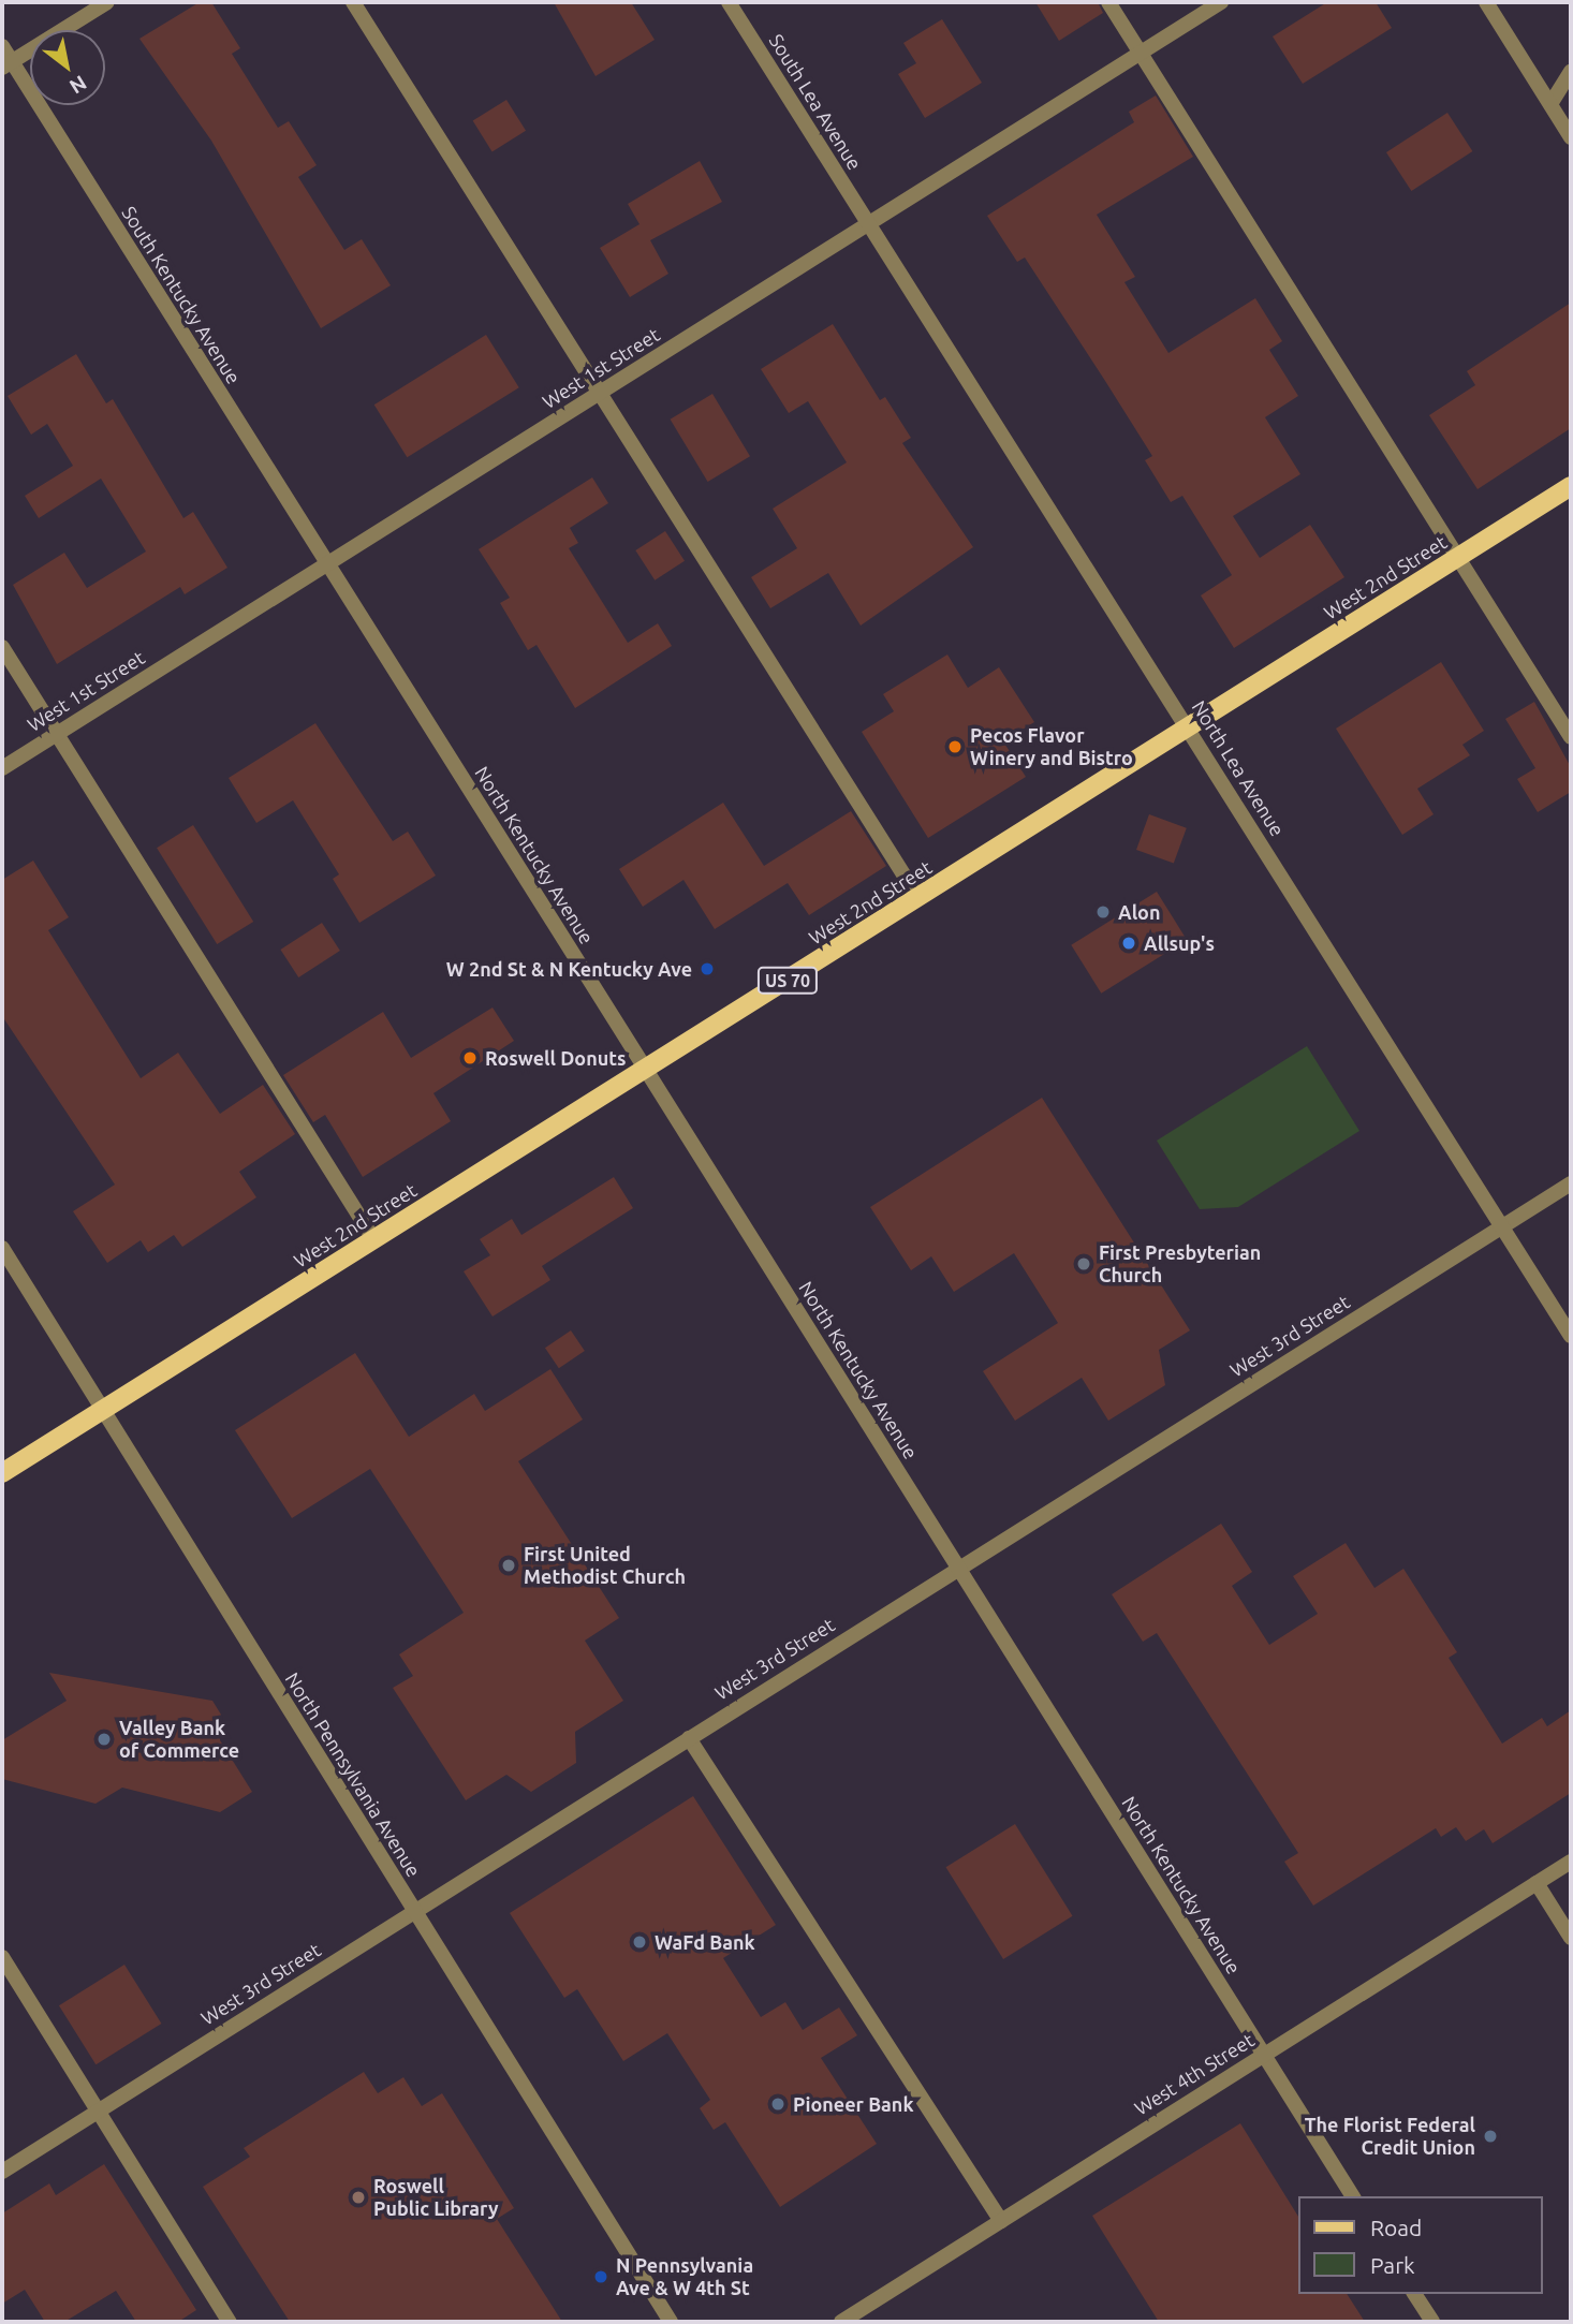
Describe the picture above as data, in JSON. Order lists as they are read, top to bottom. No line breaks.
{"streets":{"main road":["West 2nd Street","US 70"],"street":["South Lea Avenue","South Kentucky Avenue","West 1st Street","North Lea Avenue","North Kentucky Avenue","West 3rd Street","North Pennsylvania Avenue","West 4th Street"]},"crossings":[["South Lea Avenue","West 1st Street"],["South Lea Avenue","North Lea Avenue"],["South Kentucky Avenue","West 1st Street"],["South Kentucky Avenue","North Kentucky Avenue"],["West 1st Street","North Lea Avenue"],["West 1st Street","North Kentucky Avenue"],["West 2nd Street","North Lea Avenue"],["West 2nd Street","North Kentucky Avenue"],["West 2nd Street","North Pennsylvania Avenue"],["North Lea Avenue","West 3rd Street"],["North Kentucky Avenue","West 3rd Street"],["North Kentucky Avenue","West 4th Street"],["West 3rd Street","North Pennsylvania Avenue"]],"places":["Pecos Flavor Winery and Bistro","Alon","Allsup's","W 2nd St & N Kentucky Ave","Roswell Donuts","First Presbyterian Church","First United Methodist Church","Valley Bank of Commerce","WaFd Bank","Pioneer Bank","The Florist Federal Credit Union","Roswell Public Library","N Pennsylvania Ave & W 4th St"],"legend":["Road","Park"],"north":"bottom right"}
